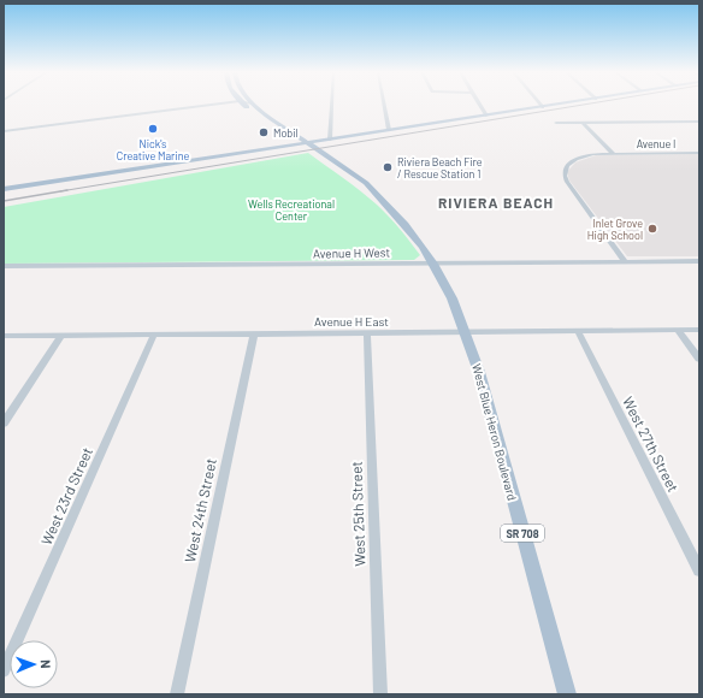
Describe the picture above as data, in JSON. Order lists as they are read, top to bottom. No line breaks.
{"streets":{"main road":["West Blue Heron Boulevard","SR 708"],"street":["Avenue I","Avenue H West","Avenue H East","West 27th Street","West 23rd Street","West 24th Street","West 25th Street"]},"crossings":[["Avenue I","Avenue H West"],["Avenue H West","West Blue Heron Boulevard"],["Avenue H East","West Blue Heron Boulevard"],["Avenue H East","West 27th Street"],["Avenue H East","West 23rd Street"],["Avenue H East","West 24th Street"],["Avenue H East","West 25th Street"]],"districts":["RIVIERA BEACH"],"parks":["Wells Recreational Center"],"places":["Nick's Creative Marine","Mobil","Riviera Beach Fire / Rescue Station 1","Inlet Grove High School"],"north":"right"}
